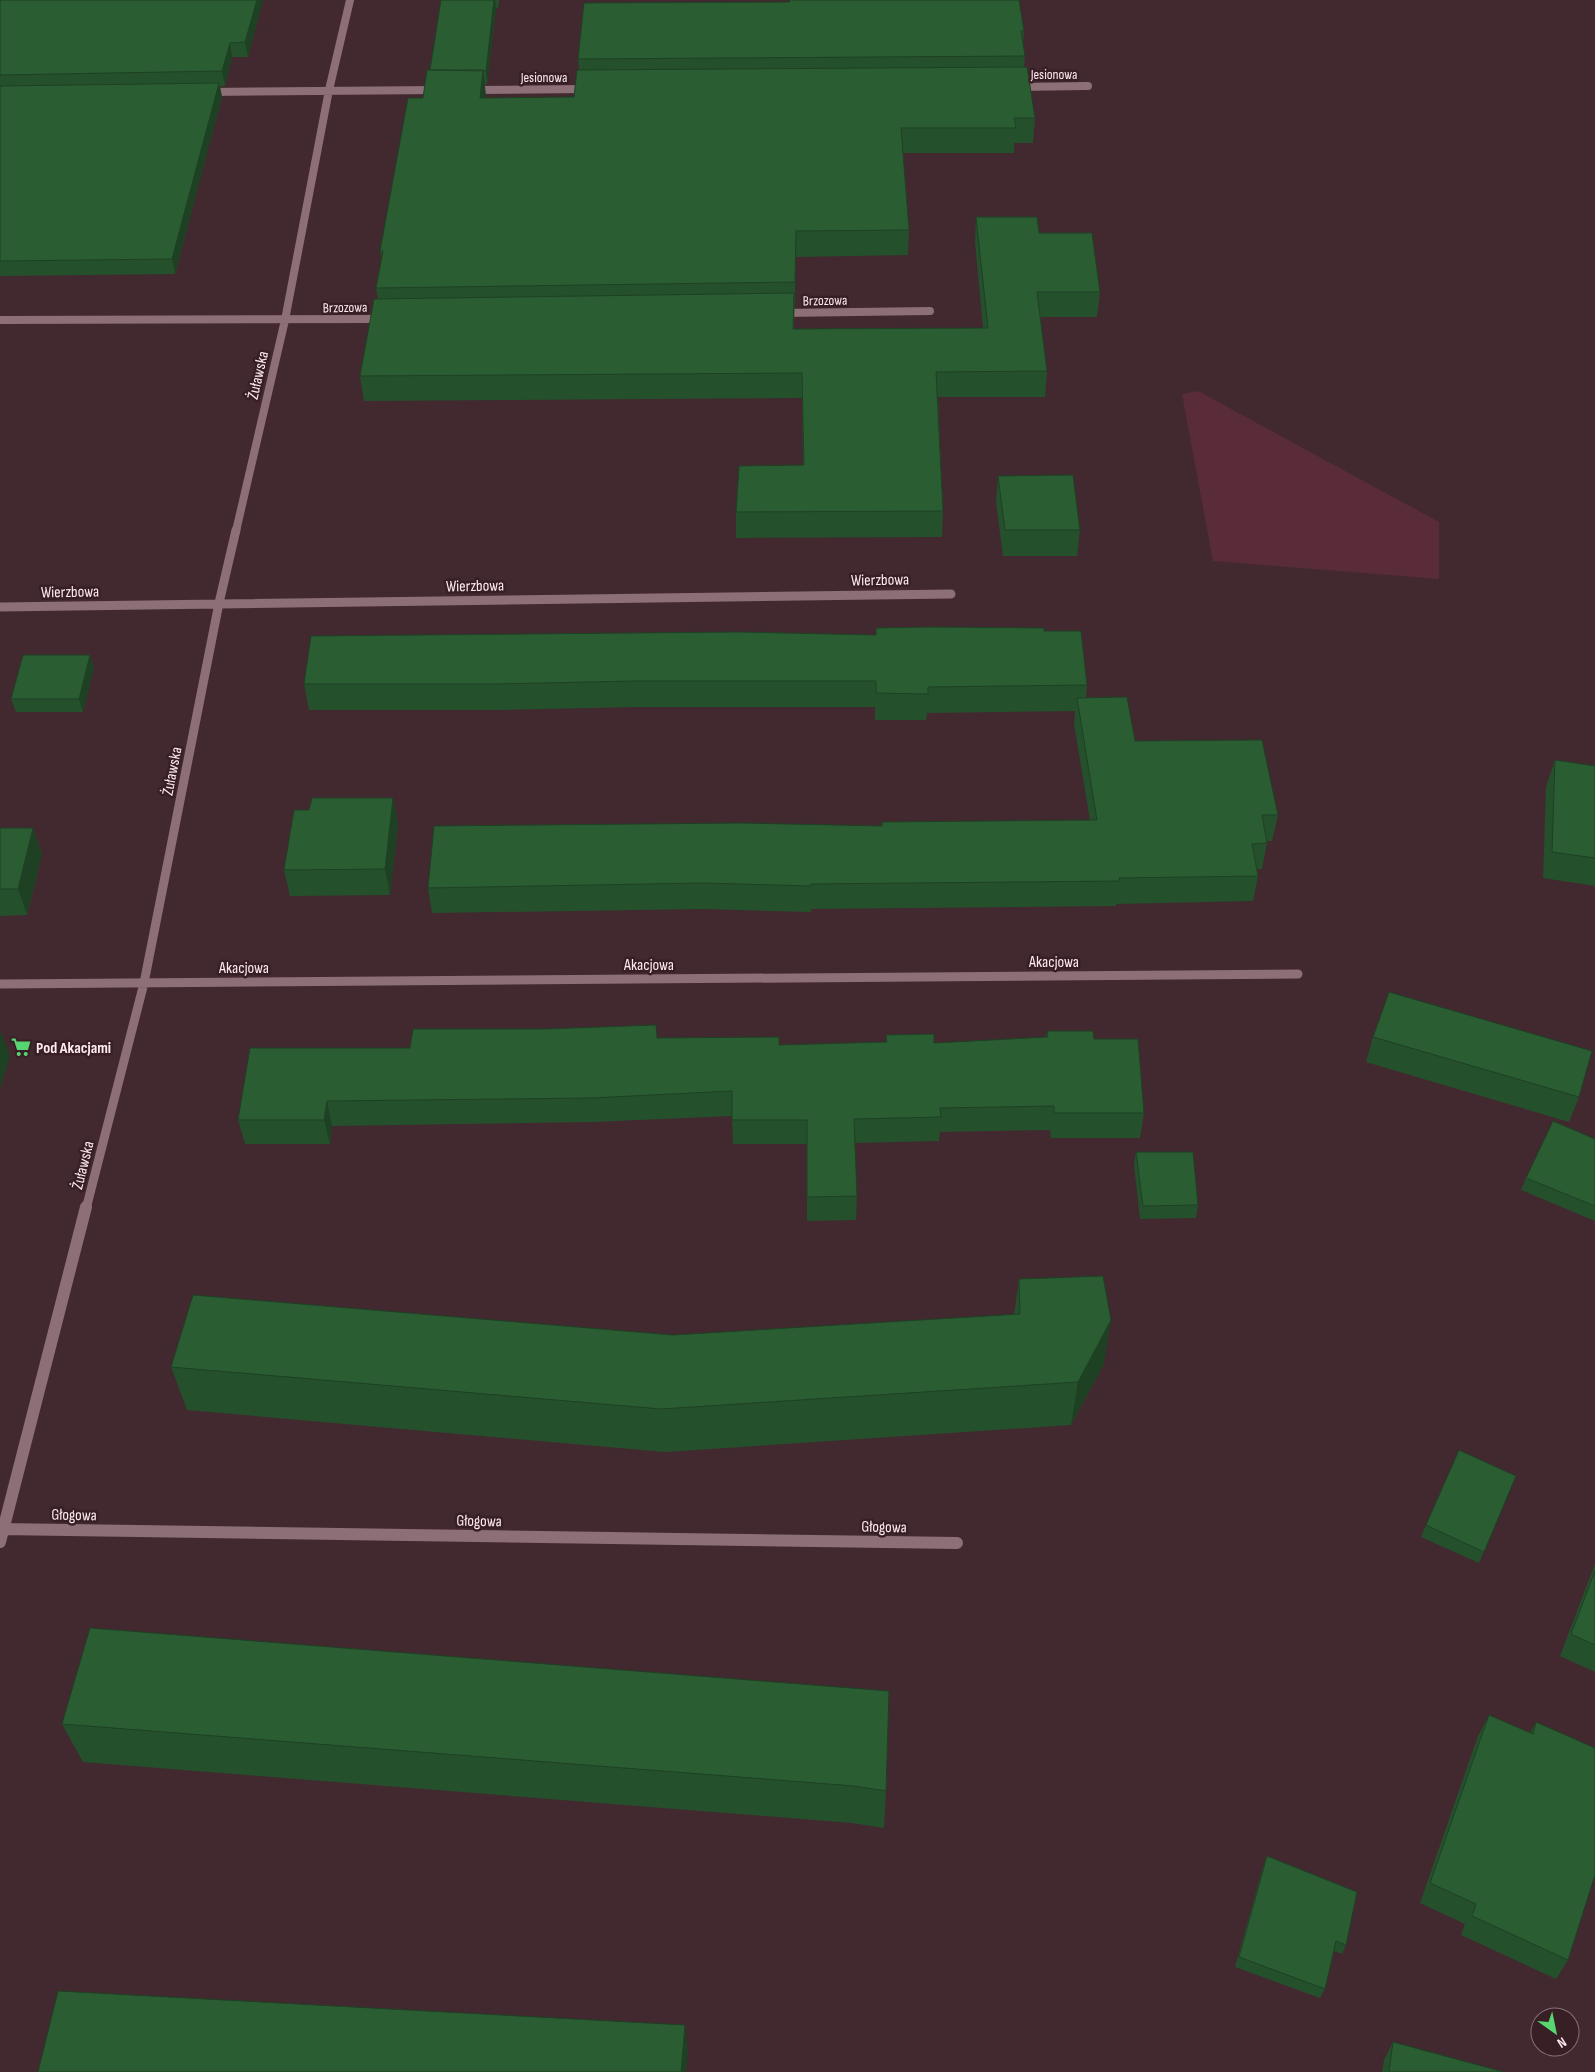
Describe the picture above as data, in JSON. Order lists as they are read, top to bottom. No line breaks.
{"streets":{"street":["Jesionowa","Brzozowa","Żuławska","Wierzbowa","Akacjowa","Głogowa"]},"crossings":[["Brzozowa","Żuławska"],["Żuławska","Wierzbowa"],["Żuławska","Akacjowa"],["Żuławska","Głogowa"]],"places":{"supermarket":["Pod Akacjami"]},"north":"bottom right"}
